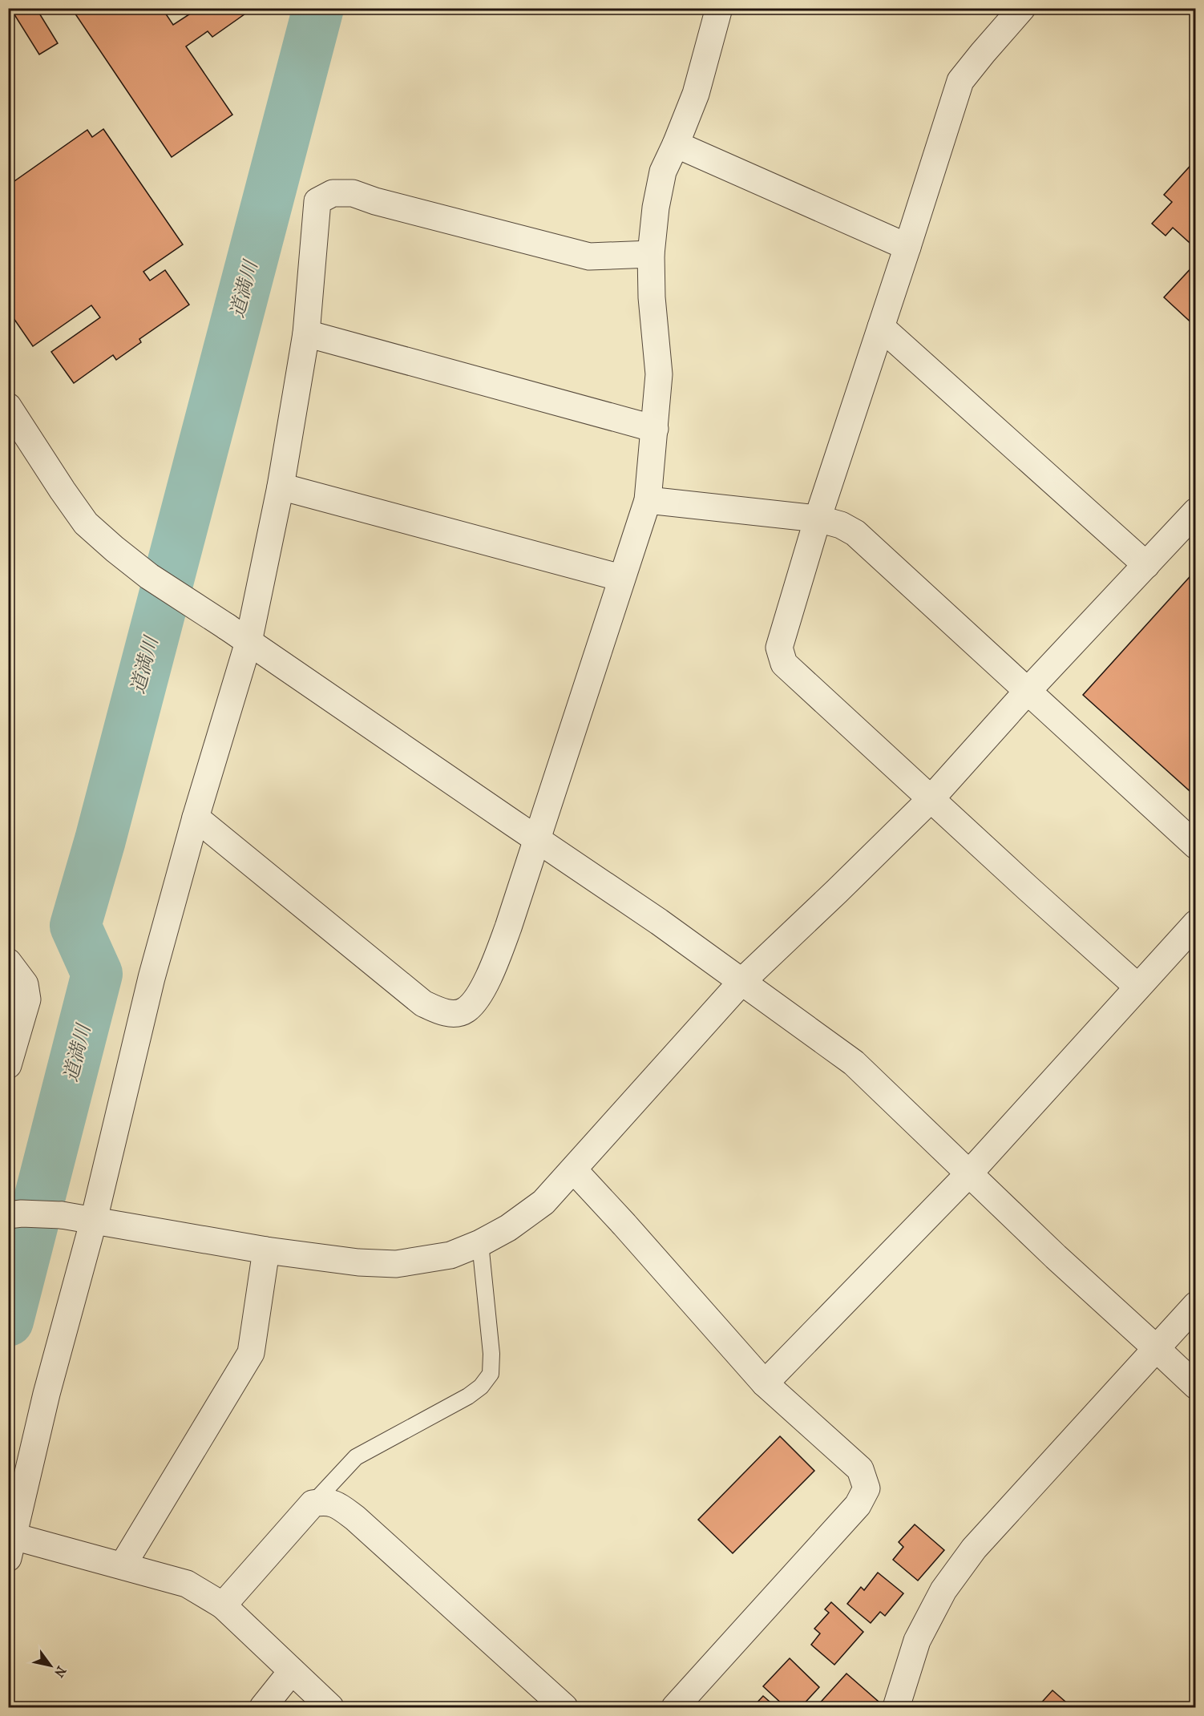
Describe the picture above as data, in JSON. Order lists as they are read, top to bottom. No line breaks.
{"water":["道満川"],"north":"bottom right"}
